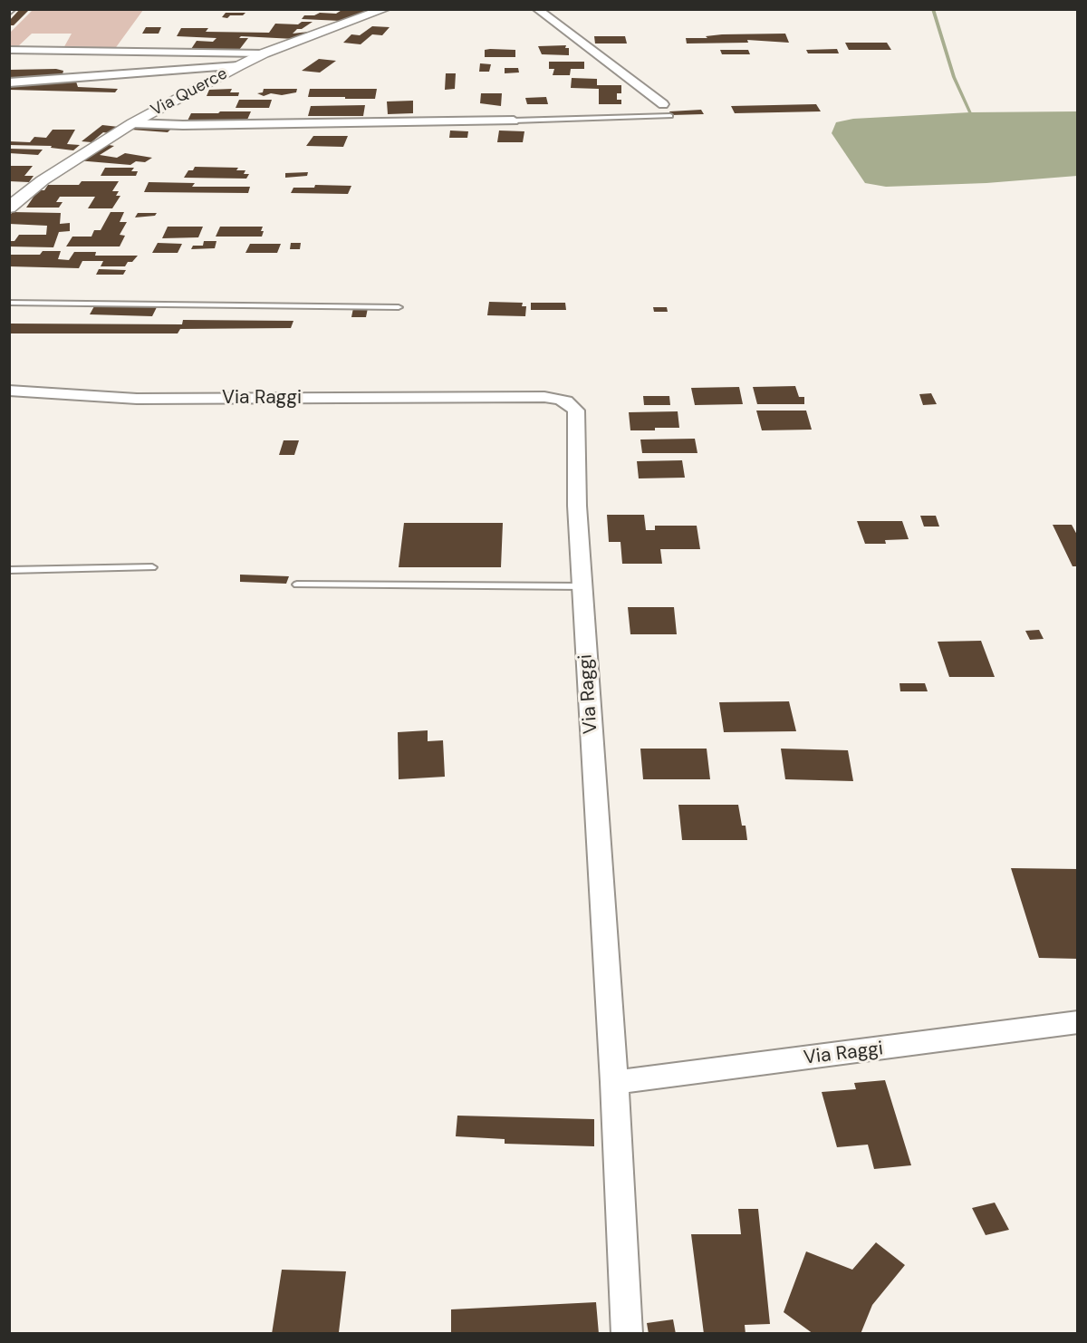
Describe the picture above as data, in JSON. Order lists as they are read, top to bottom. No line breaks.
{"streets":{"street":["Via Querce","Via Raggi"]}}
